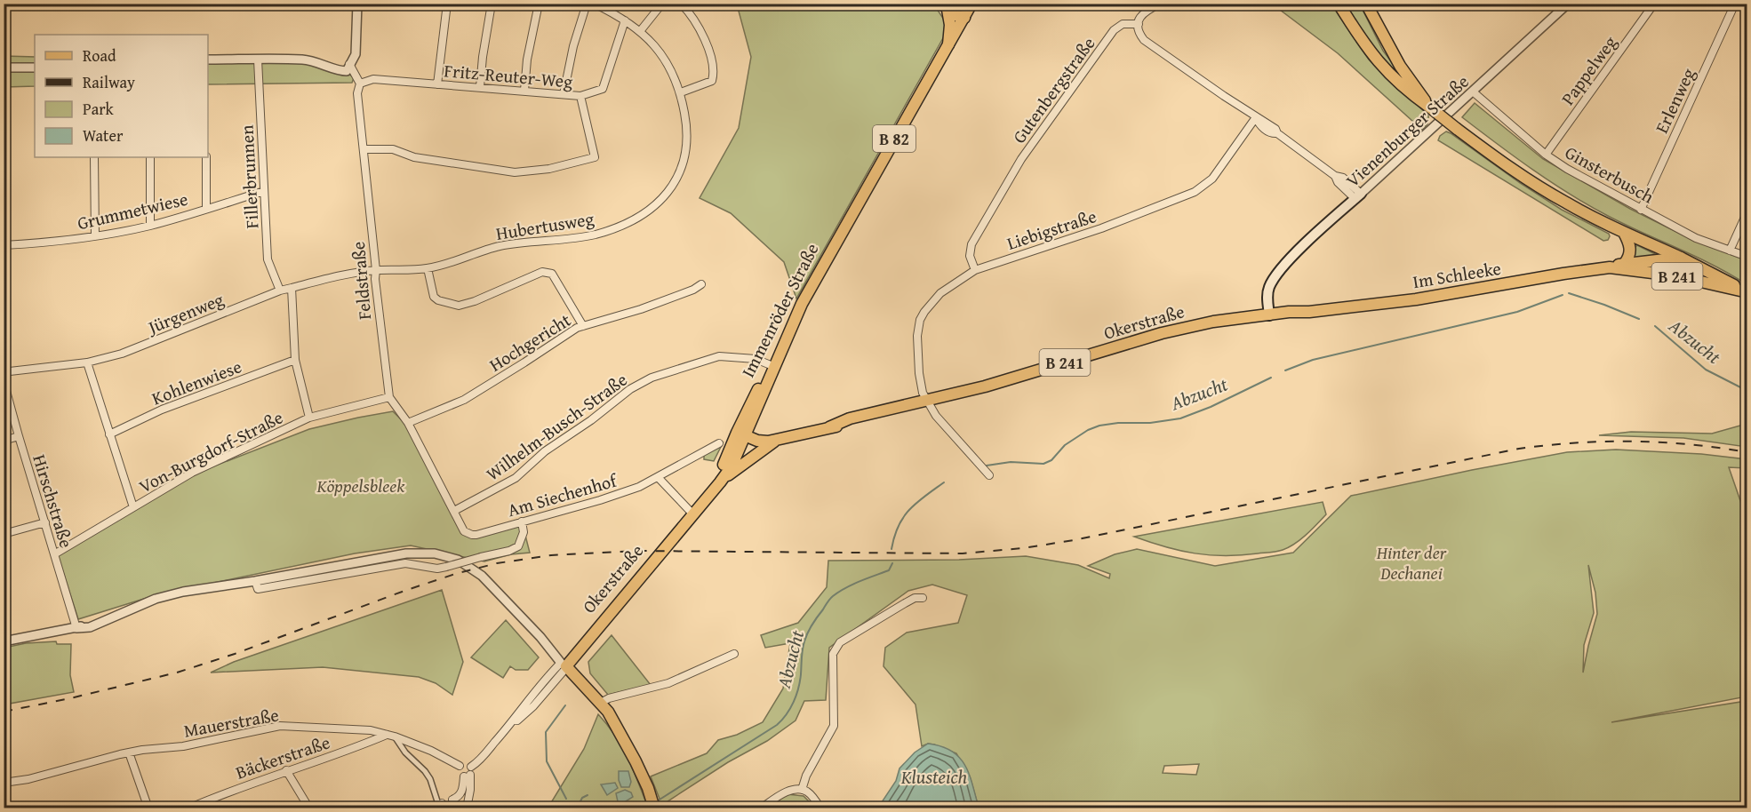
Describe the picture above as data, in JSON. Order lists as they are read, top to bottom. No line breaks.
{"streets":{"main road":["Vienenburger Straße","B 82","Im Schleeke","B 241","Immenröder Straße","Okerstraße"],"street":["Pappelweg","Fritz-Reuter-Weg","Gutenbergstraße","Erlenweg","Ginsterbusch","Fillerbrunnen","Grummetwiese","Hubertusweg","Liebigstraße","Feldstraße","Jürgenweg","Hochgericht","Kohlenwiese","Wilhelm-Busch-Straße","Von-Burgdorf-Straße","Am Siechenhof","Hirschstraße","Mauerstraße","Bäckerstraße"]},"crossings":[["Pappelweg","Ginsterbusch"],["Fritz-Reuter-Weg","Feldstraße"],["Gutenbergstraße","Liebigstraße"],["Erlenweg","Ginsterbusch"],["Vienenburger Straße","Ginsterbusch"],["Vienenburger Straße","Im Schleeke"],["Vienenburger Straße","Okerstraße"],["B 82","Immenröder Straße"],["B 82","Okerstraße"],["Fillerbrunnen","Grummetwiese"],["Fillerbrunnen","Jürgenweg"],["Hubertusweg","Feldstraße"],["Hubertusweg","Jürgenweg"],["Liebigstraße","Okerstraße"],["Im Schleeke","Okerstraße"],["Feldstraße","Jürgenweg"],["Feldstraße","Hochgericht"],["Feldstraße","Wilhelm-Busch-Straße"],["Feldstraße","Von-Burgdorf-Straße"],["Feldstraße","Am Siechenhof"],["Immenröder Straße","Okerstraße"],["Immenröder Straße","Wilhelm-Busch-Straße"],["Von-Burgdorf-Straße","Hirschstraße"],["Mauerstraße","Bäckerstraße"]],"water":["Abzucht","Klusteich"],"parks":["Köppelsbleek","Hinter der Dechanei"],"legend":["Road","Railway","Park","Water"]}
